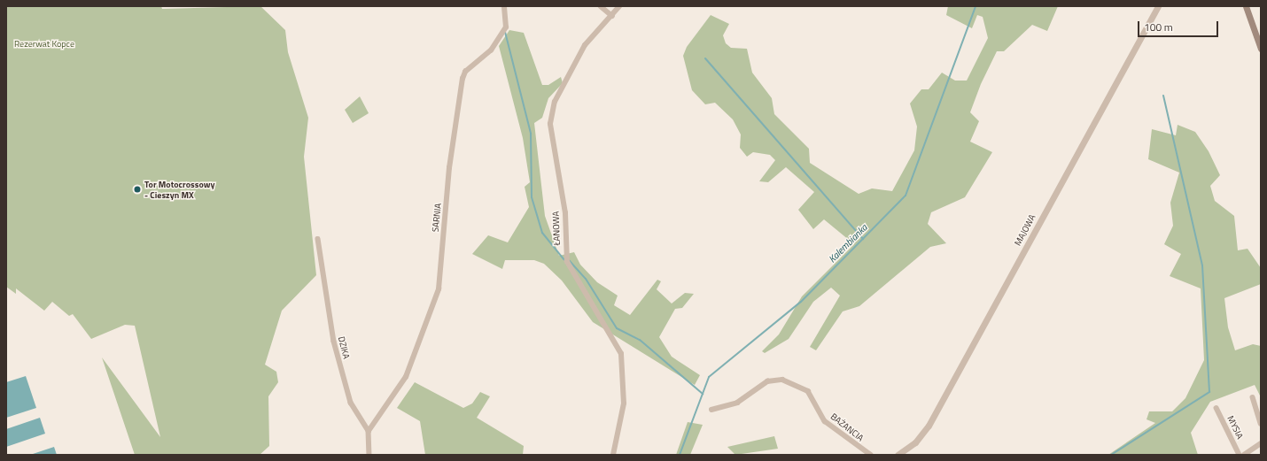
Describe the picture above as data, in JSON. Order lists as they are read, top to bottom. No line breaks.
{"streets":{"street":["SARNIA","ŁANOWA","MAJOWA","DZIKA","BAŻANCIA","MYSIA"]},"crossings":[["SARNIA","DZIKA"]],"water":["Kalembianka"],"parks":["Rezerwat Kopce"],"places":["Tor Motocrossowy - Cieszyn MX"],"scale_bar":"100 m"}
